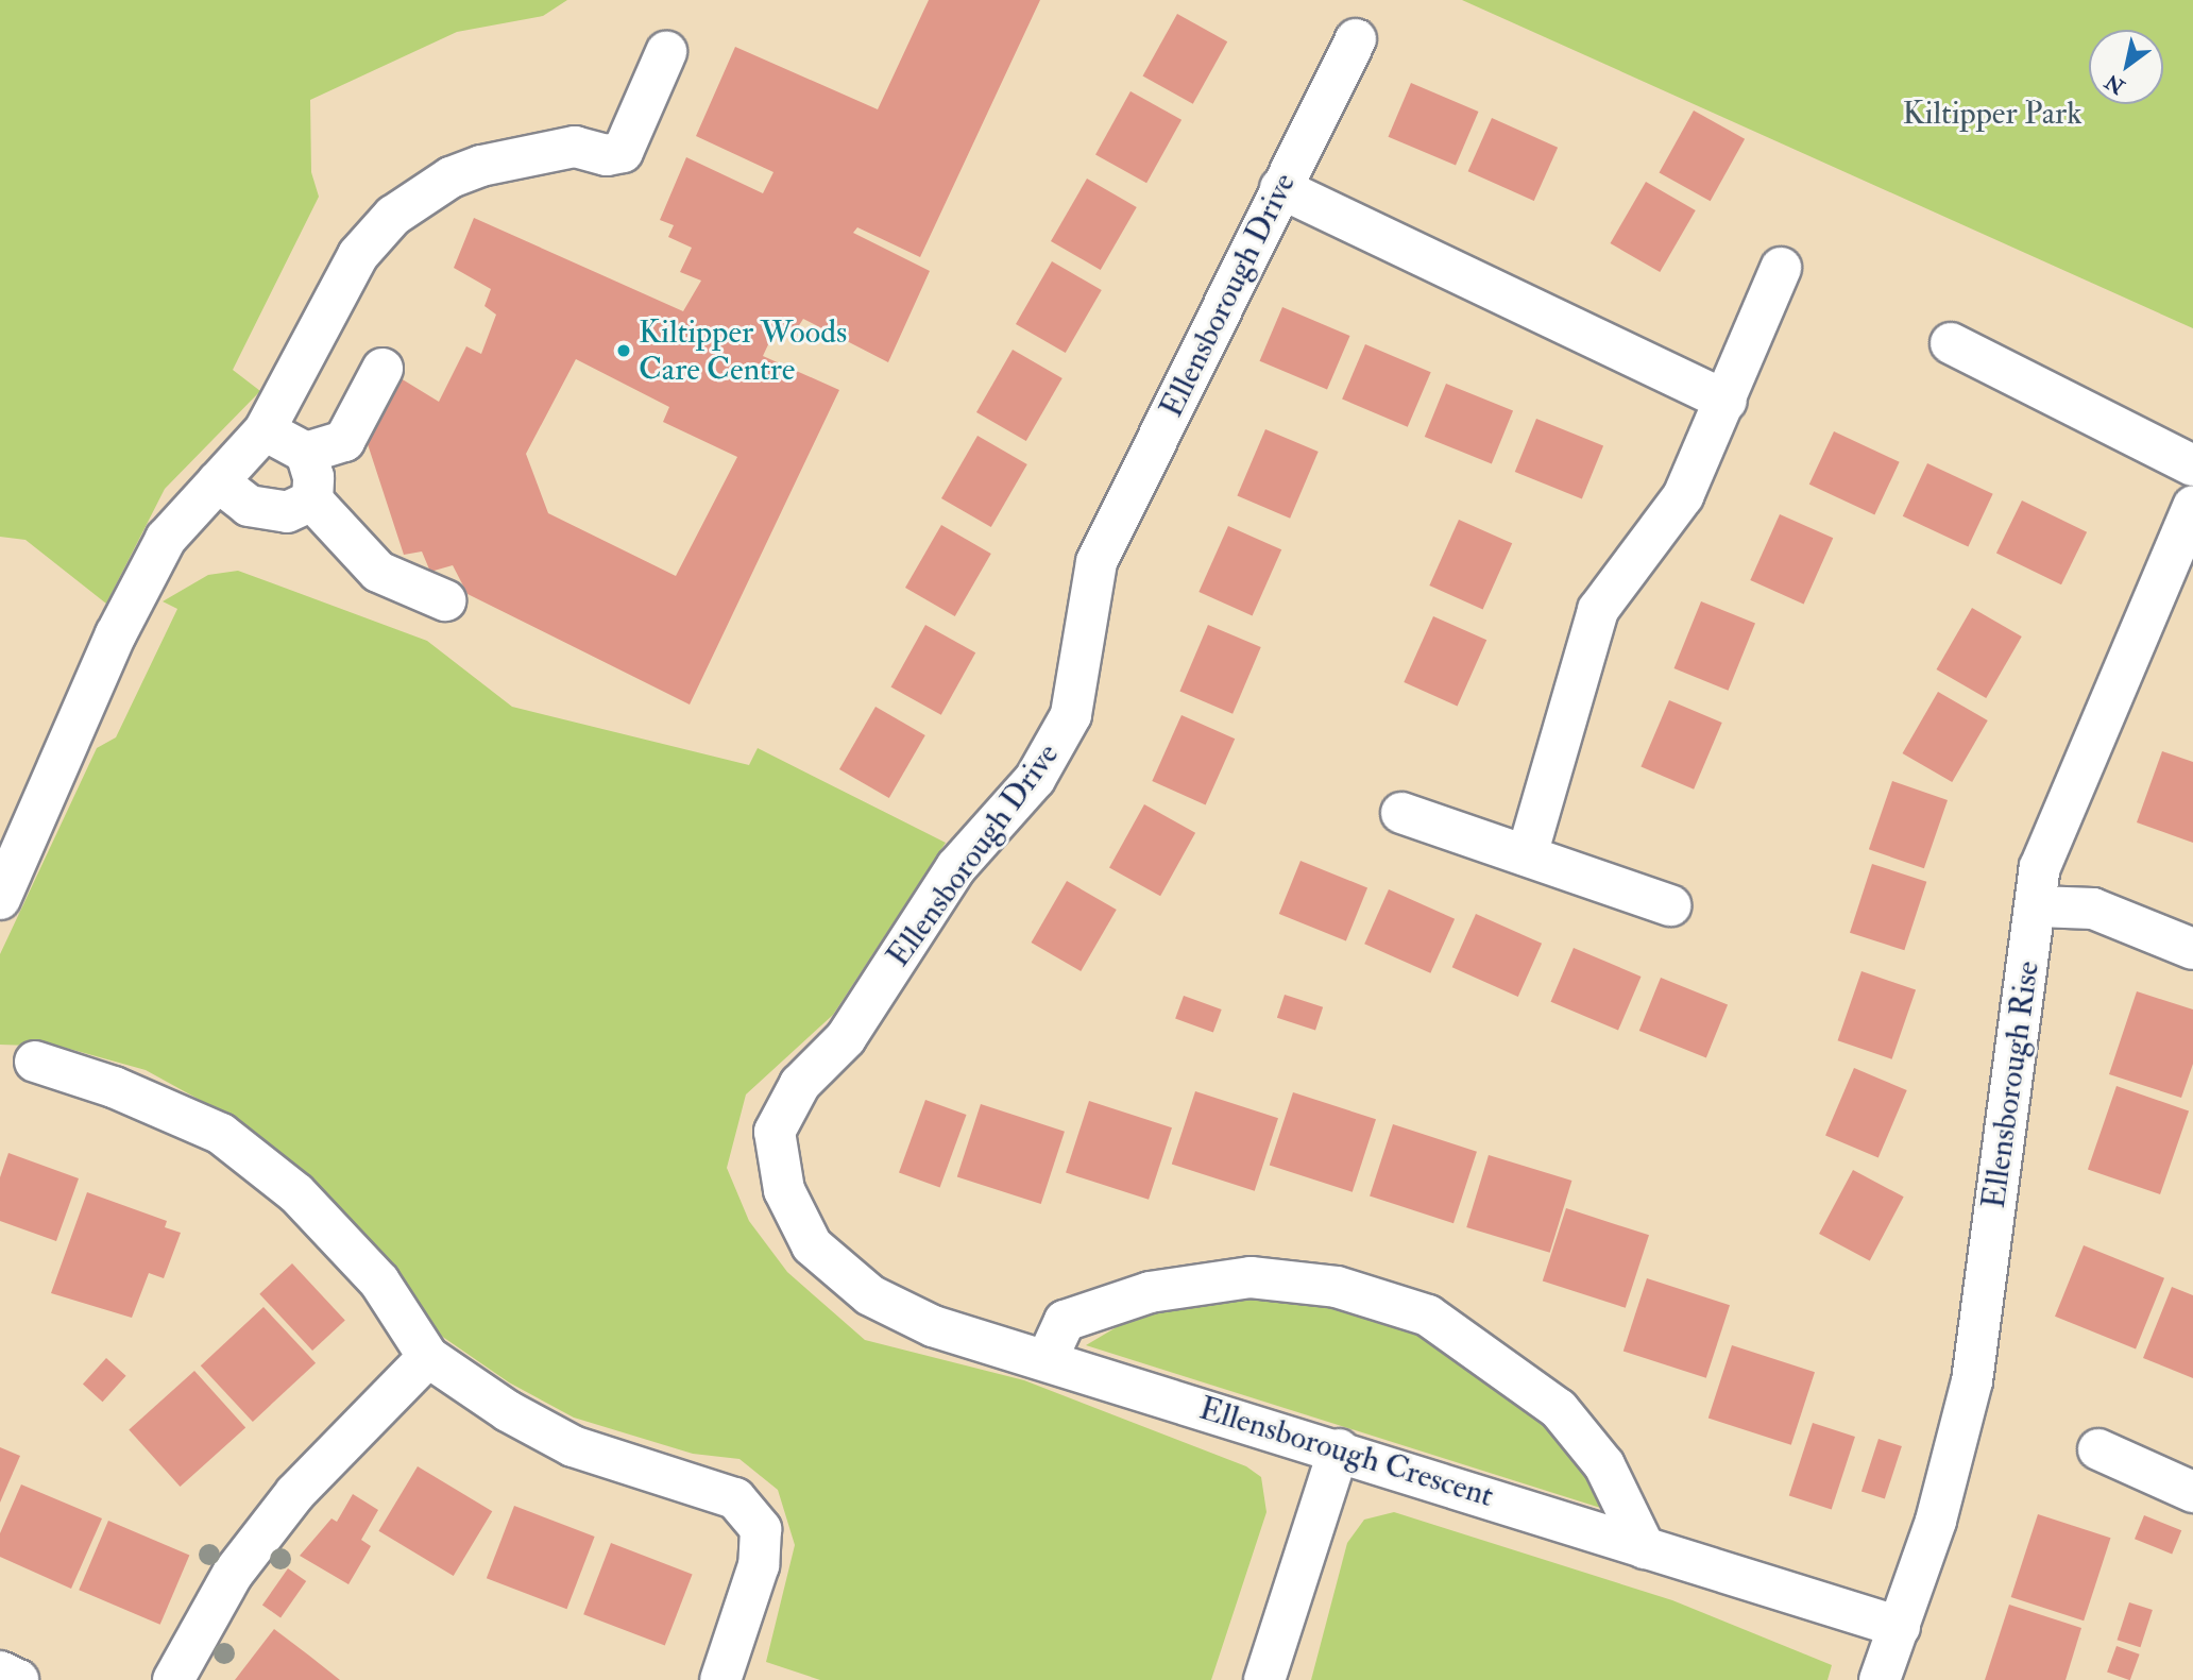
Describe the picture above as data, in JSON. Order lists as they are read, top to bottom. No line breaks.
{"streets":{"street":["Ellensborough Drive","Ellensborough Rise","Ellensborough Crescent"]},"crossings":[["Ellensborough Drive","Ellensborough Crescent"],["Ellensborough Rise","Ellensborough Crescent"]],"parks":["Kiltipper Park"],"places":["Kiltipper Woods Care Centre"],"north":"bottom left"}
